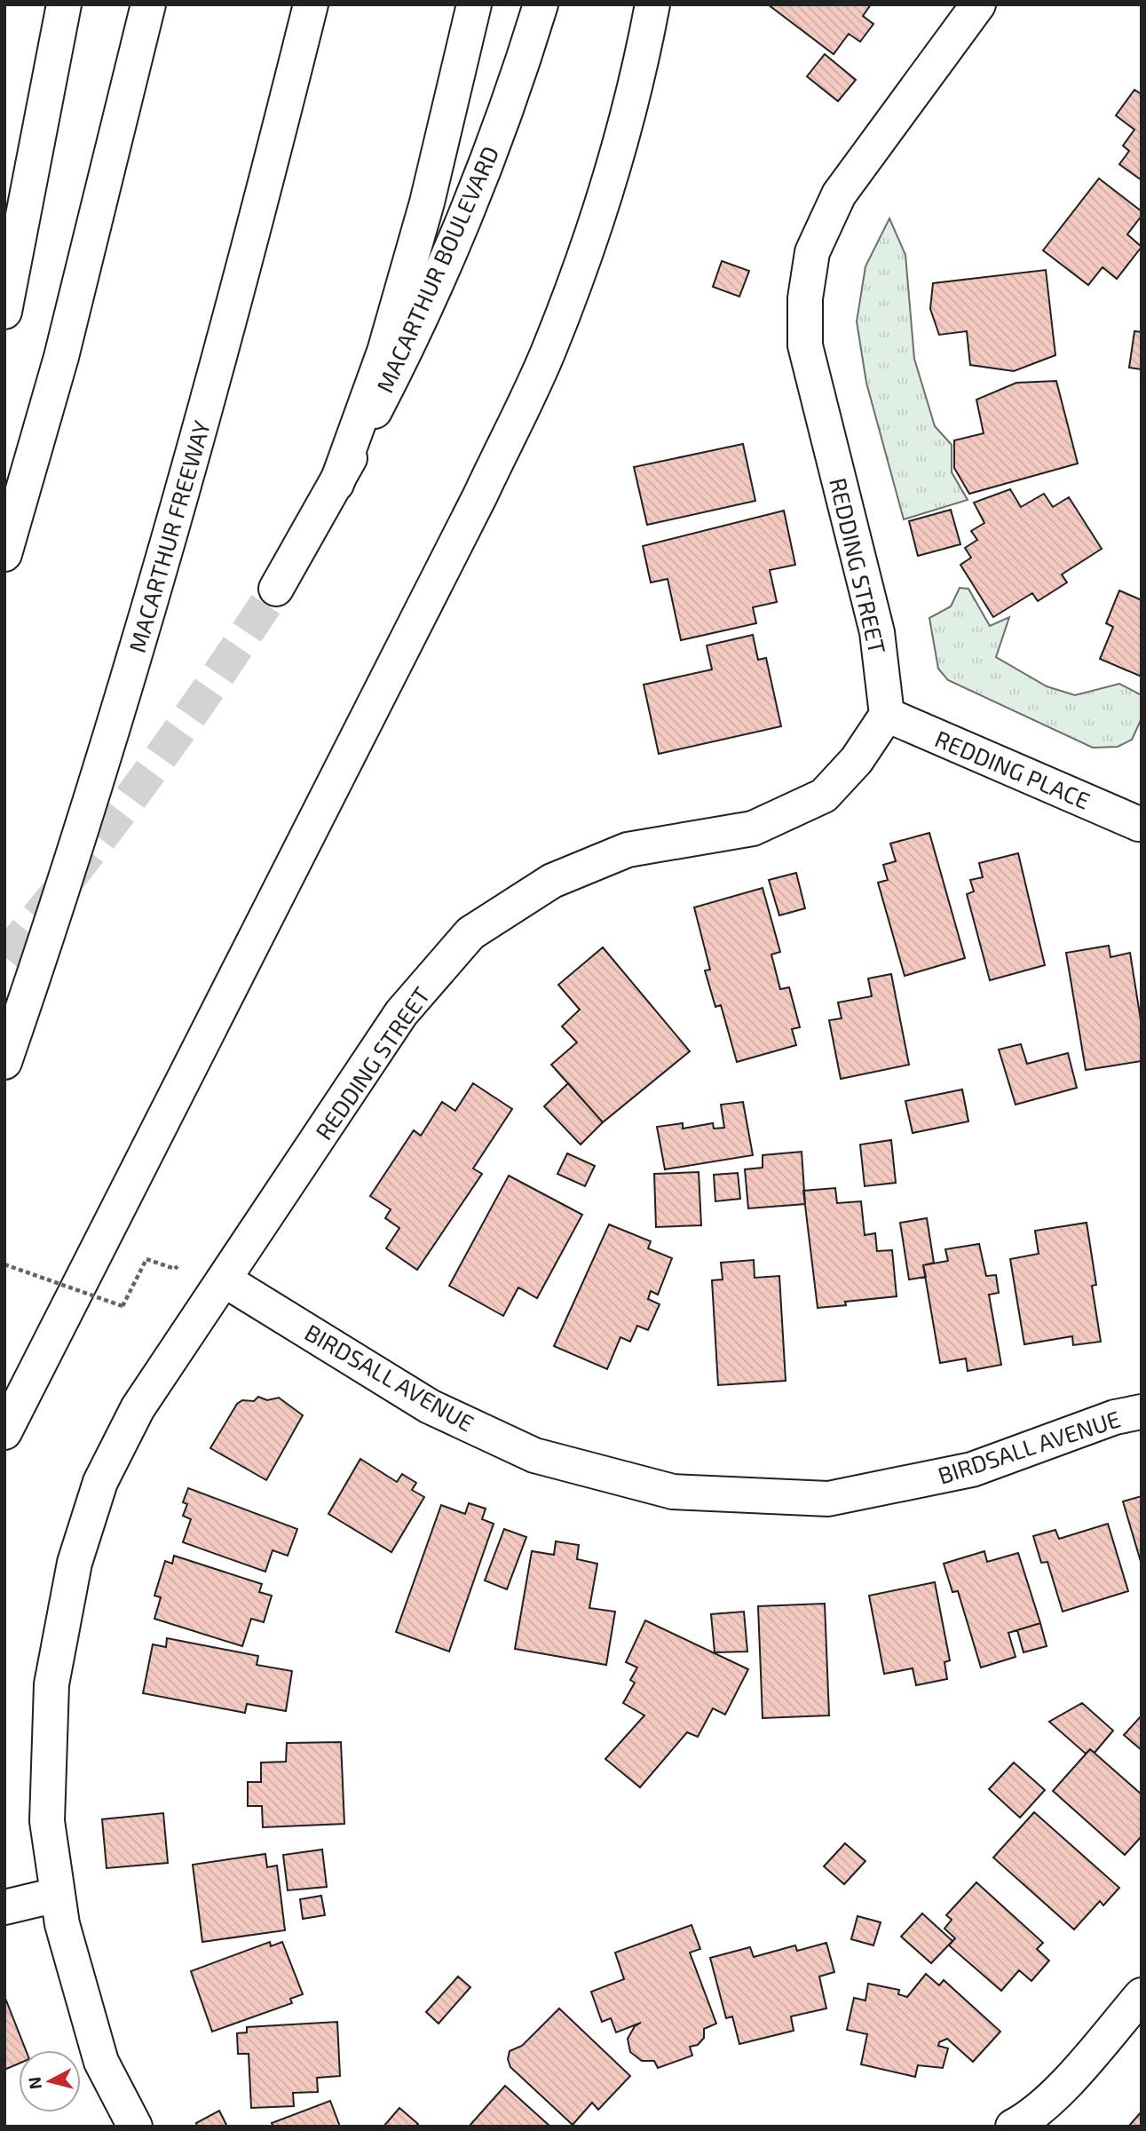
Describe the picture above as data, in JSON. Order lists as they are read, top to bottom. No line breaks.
{"streets":{"main road":["MACARTHUR BOULEVARD","MACARTHUR FREEWAY","REDDING STREET","REDDING PLACE","BIRDSALL AVENUE"]},"crossings":[["REDDING STREET","REDDING PLACE"],["REDDING STREET","BIRDSALL AVENUE"]],"north":"left"}
